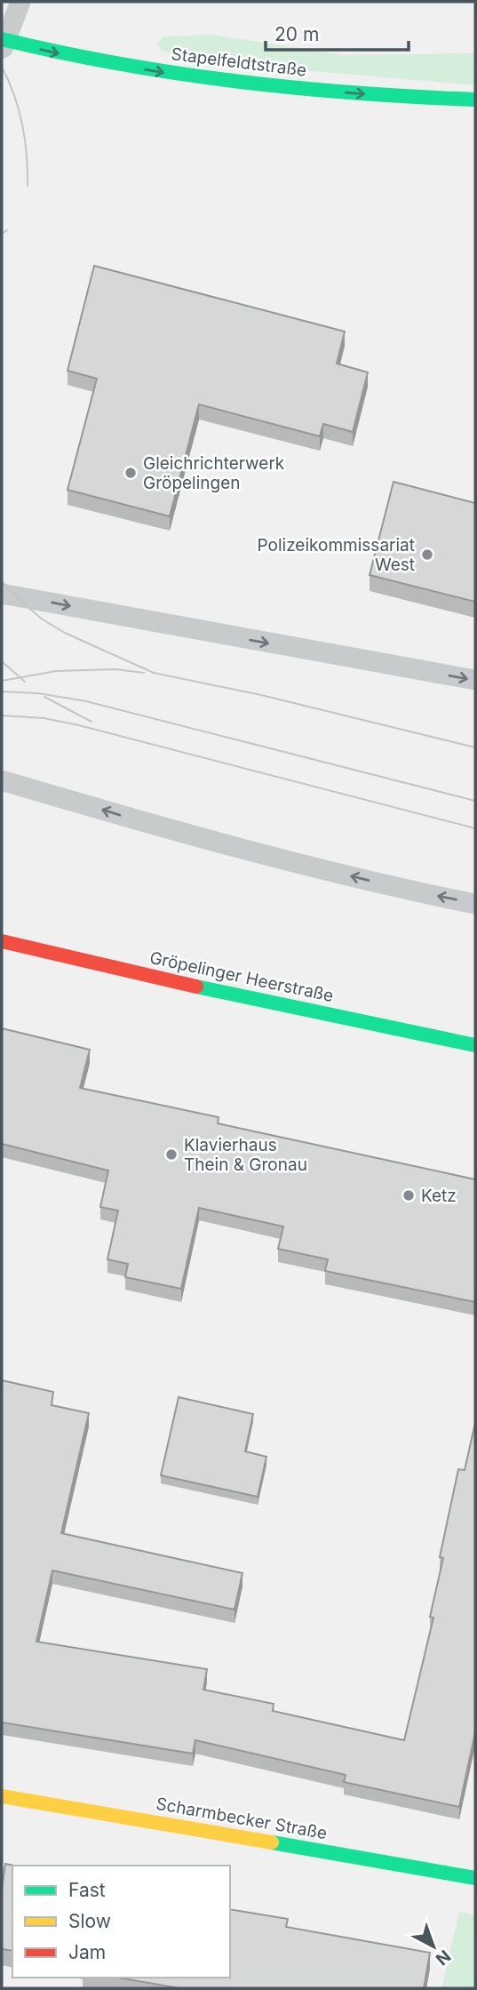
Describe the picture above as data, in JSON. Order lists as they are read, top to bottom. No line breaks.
{"streets":{"main road":["Stapelfeldtstraße","Gröpelinger Heerstraße","Scharmbecker Straße"]},"one_way":["Stapelfeldtstraße"],"places":["Gleichrichterwerk Gröpelingen","Polizeikommissariat West","Klavierhaus Thein & Gronau","Ketz"],"legend":["Fast","Slow","Jam"],"scale_bar":"20 m","north":"bottom right"}
